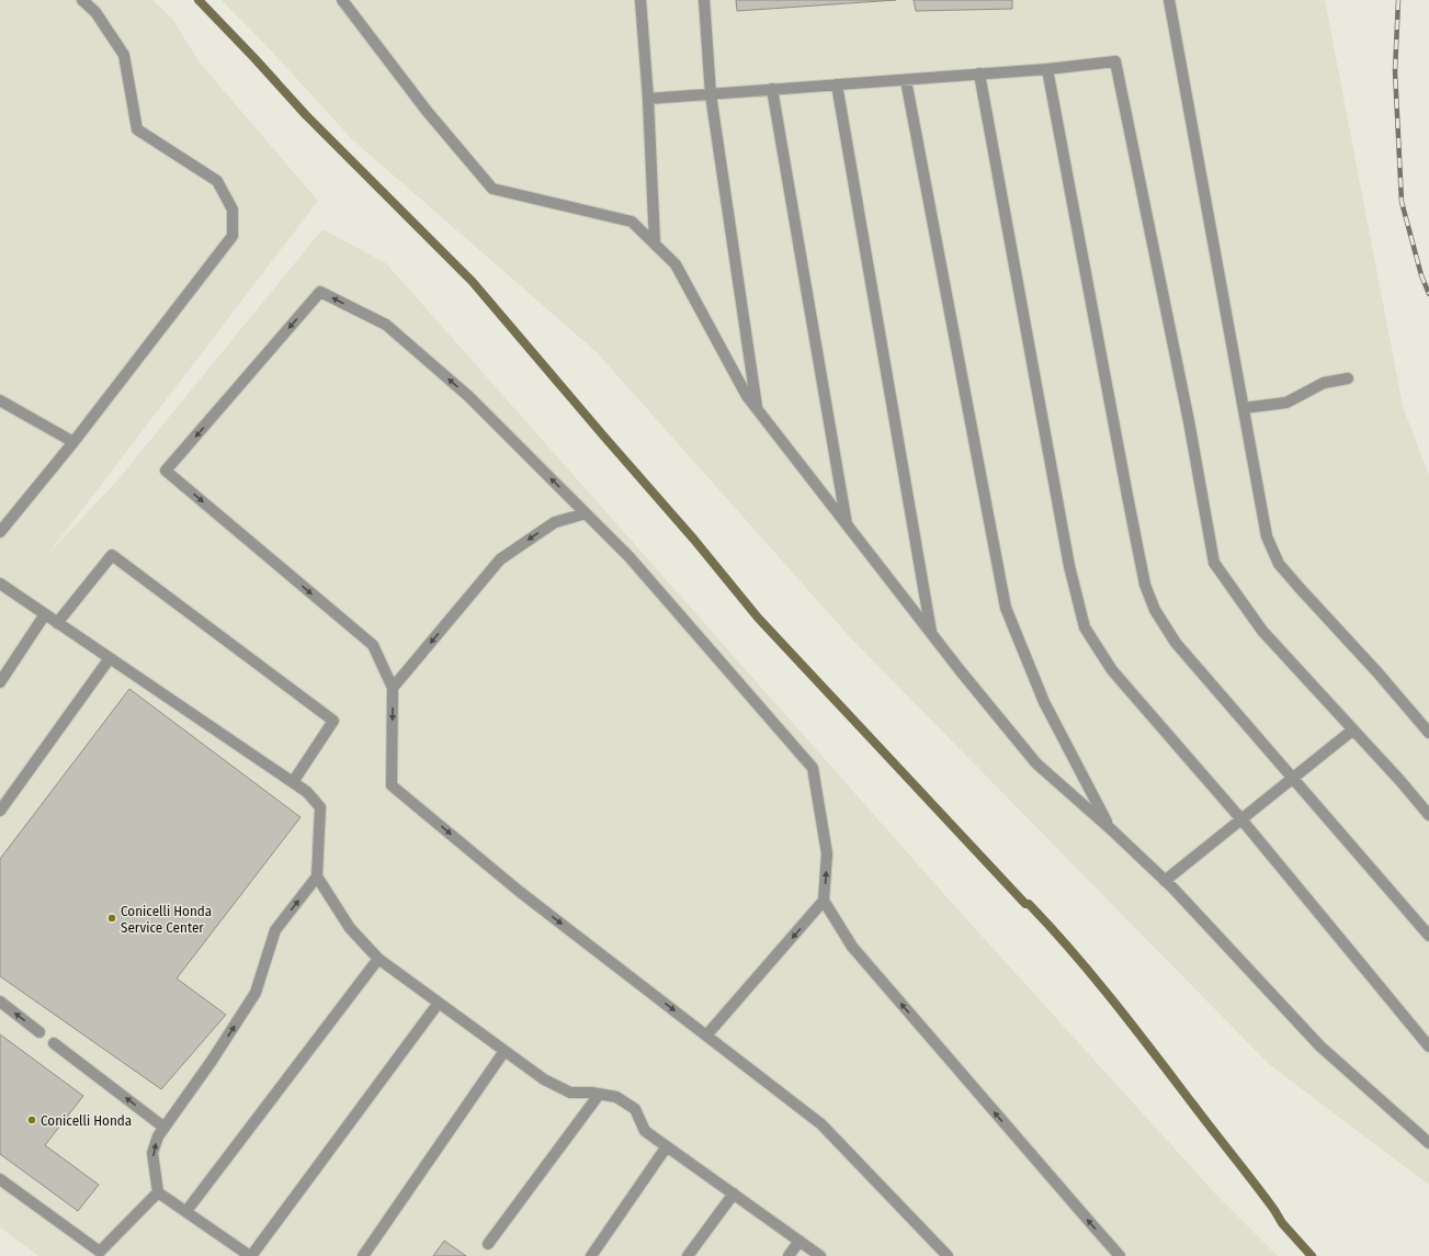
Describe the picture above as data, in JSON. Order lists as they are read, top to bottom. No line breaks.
{"places":["Conicelli Honda Service Center","Conicelli Honda"]}
